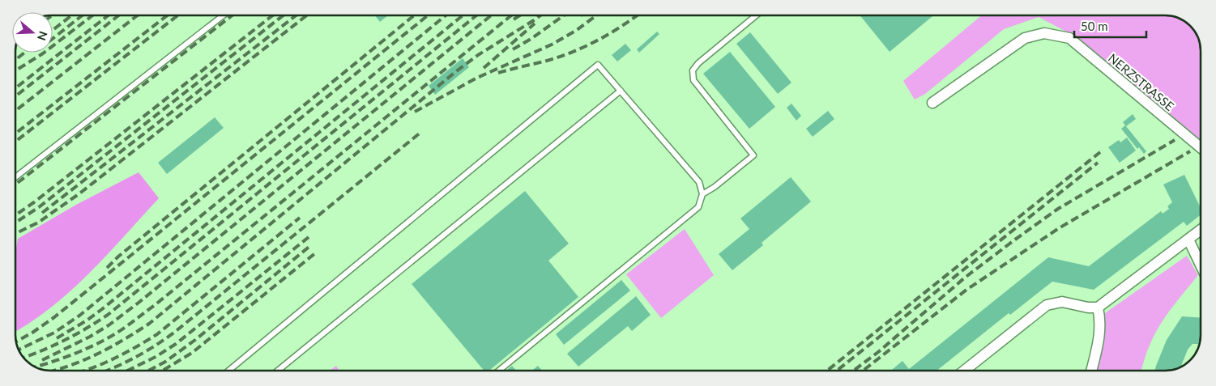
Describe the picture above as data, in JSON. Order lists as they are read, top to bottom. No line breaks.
{"streets":{"street":["NERZSTRASSE"]},"scale_bar":"50 m","north":"right"}
